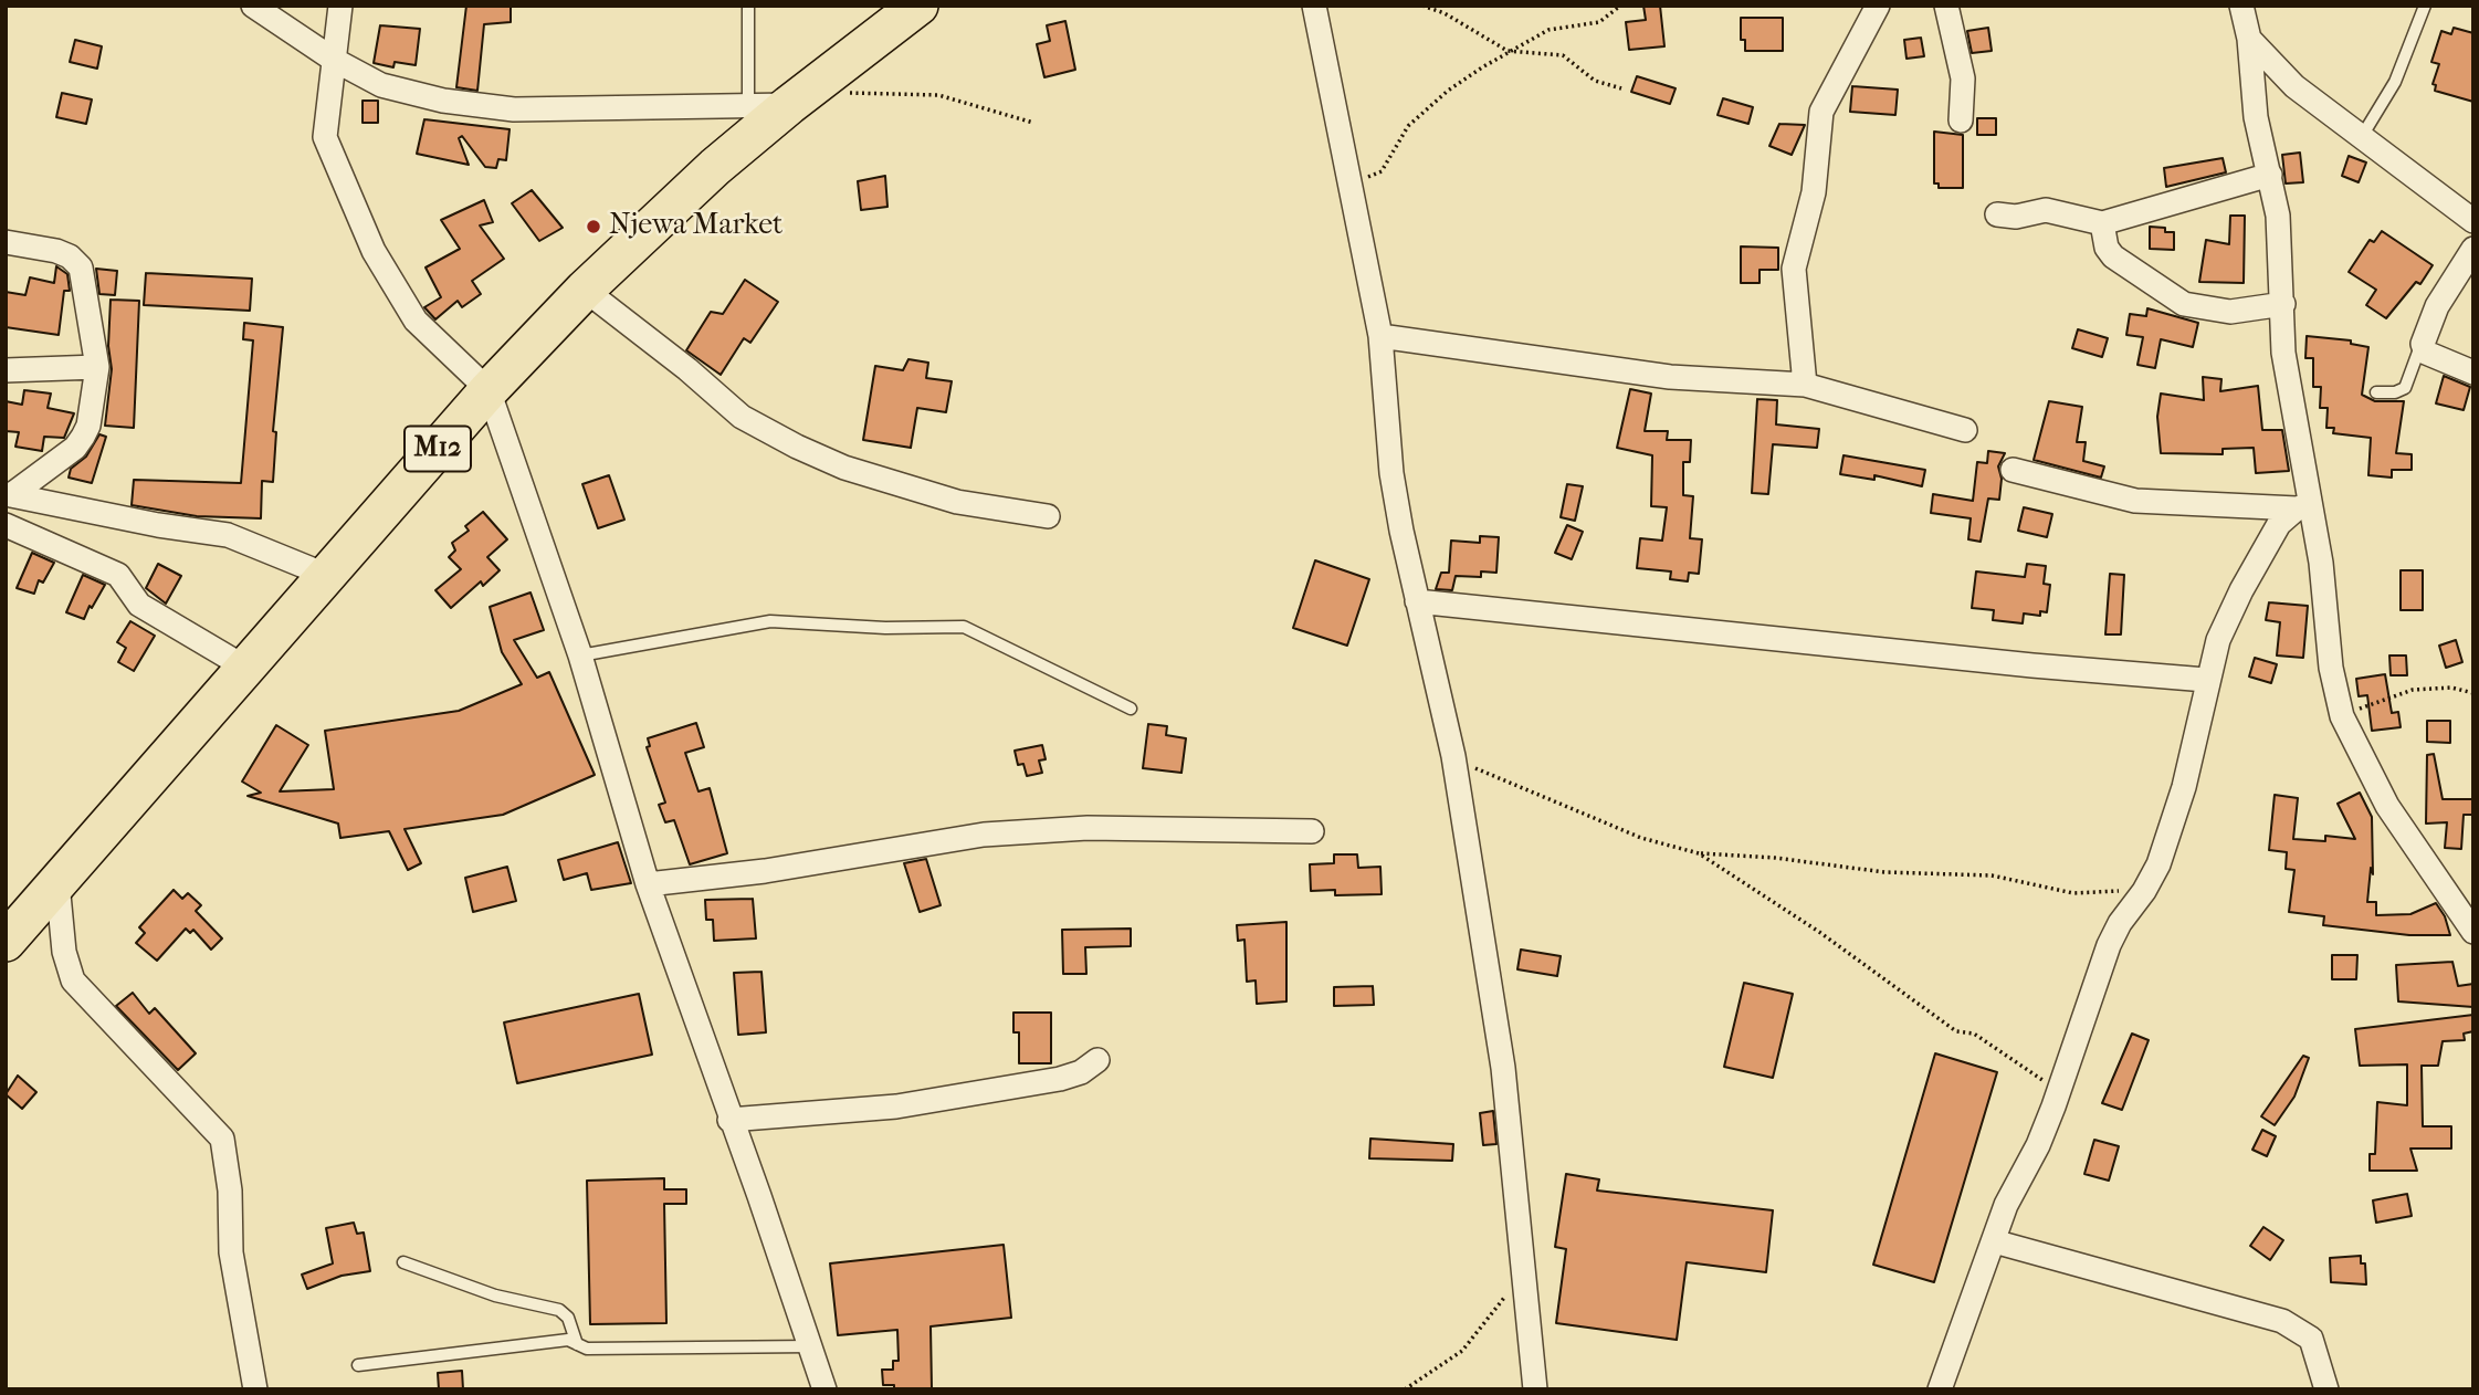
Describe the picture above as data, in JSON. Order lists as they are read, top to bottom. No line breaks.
{"streets":{"highway":["M12"]},"places":["Njewa Market"]}
